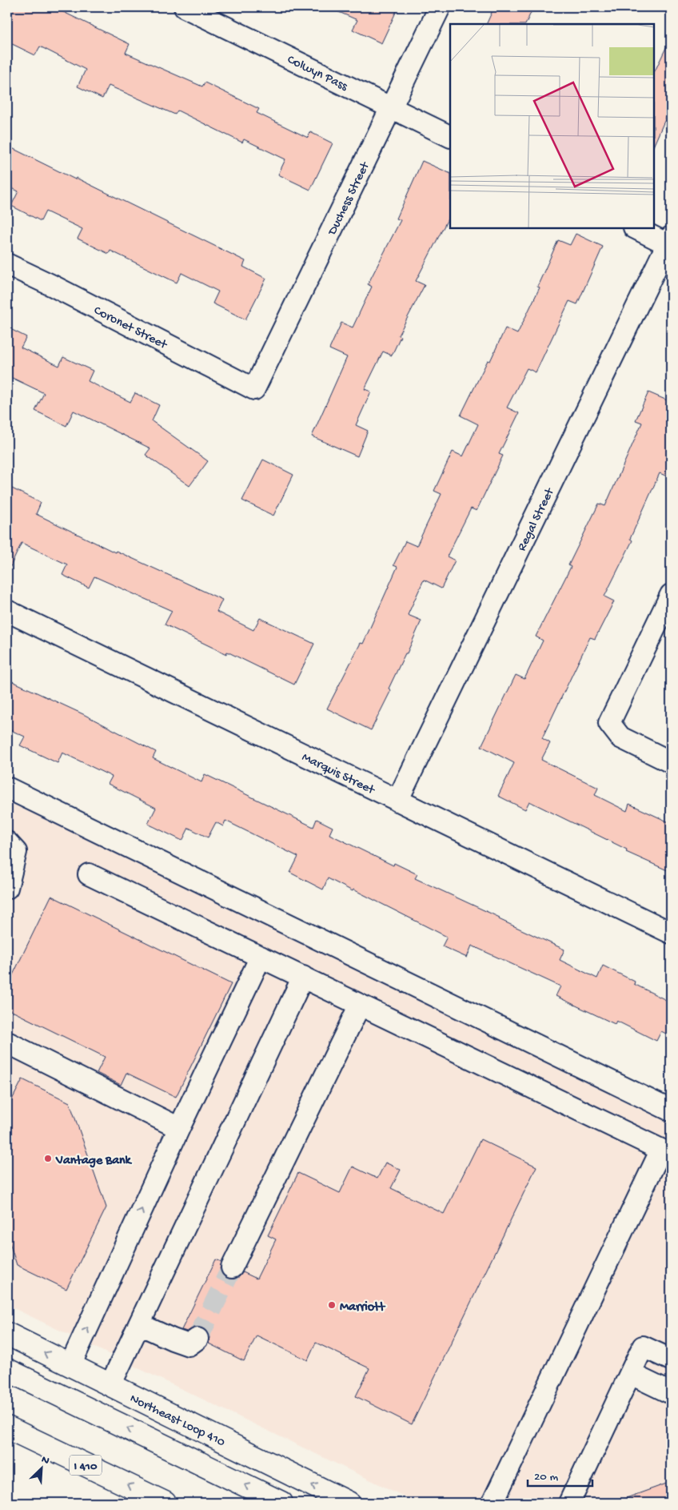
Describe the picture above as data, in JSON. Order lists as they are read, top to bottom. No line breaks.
{"streets":{"main road":["Northeast Loop 410","I 410"],"street":["Colwyn Pass","Duchess Street","Coronet Street","Regal Street","Marquis Street"]},"crossings":[["Colwyn Pass","Duchess Street"],["Duchess Street","Coronet Street"],["Regal Street","Marquis Street"]],"places":["Vantage Bank","Marriott"],"scale_bar":"20 m","north":"top right"}
